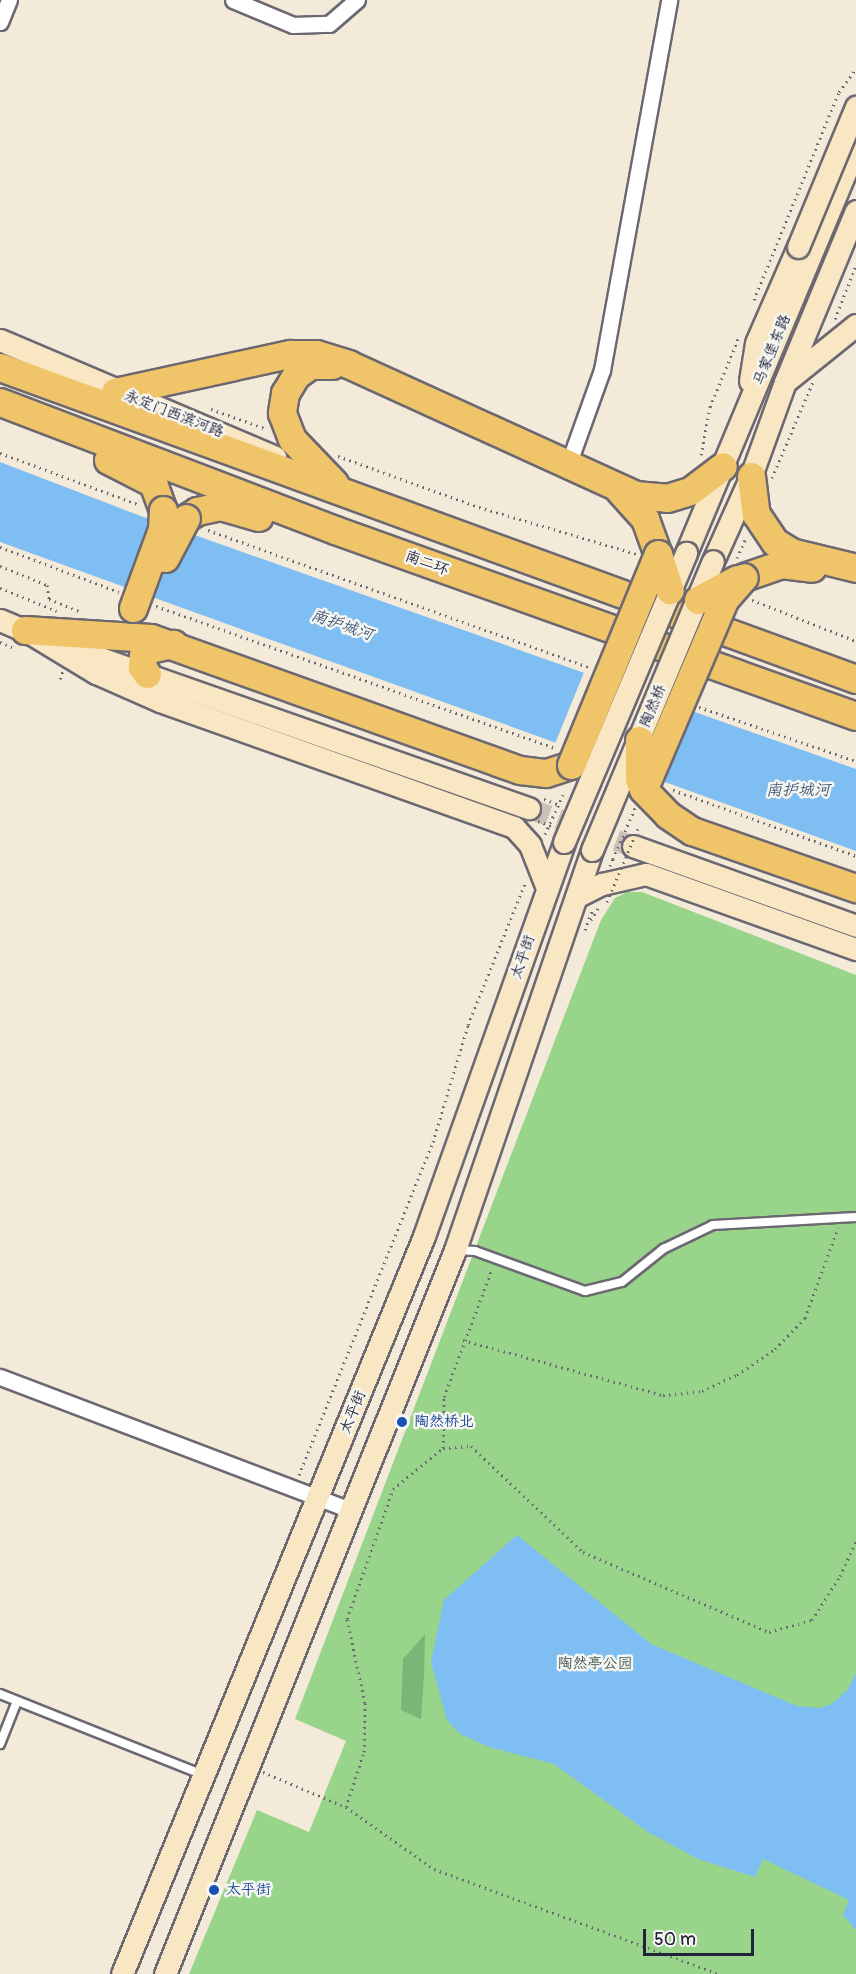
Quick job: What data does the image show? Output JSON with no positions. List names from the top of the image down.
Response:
{
  "streets": {
    "highway": ["南二环"],
    "main road": [
      "马家堡东路",
      "永定门西滨河路",
      "陶然桥",
      "太平街"
    ]
  },
  "crossings": [
    ["马家堡东路", "陶然桥"],
    ["陶然桥", "太平街"]
  ],
  "water": ["南护城河"],
  "parks": ["陶然亭公园"],
  "places": ["陶然桥北", "太平街"],
  "scale_bar": "50 m"
}
